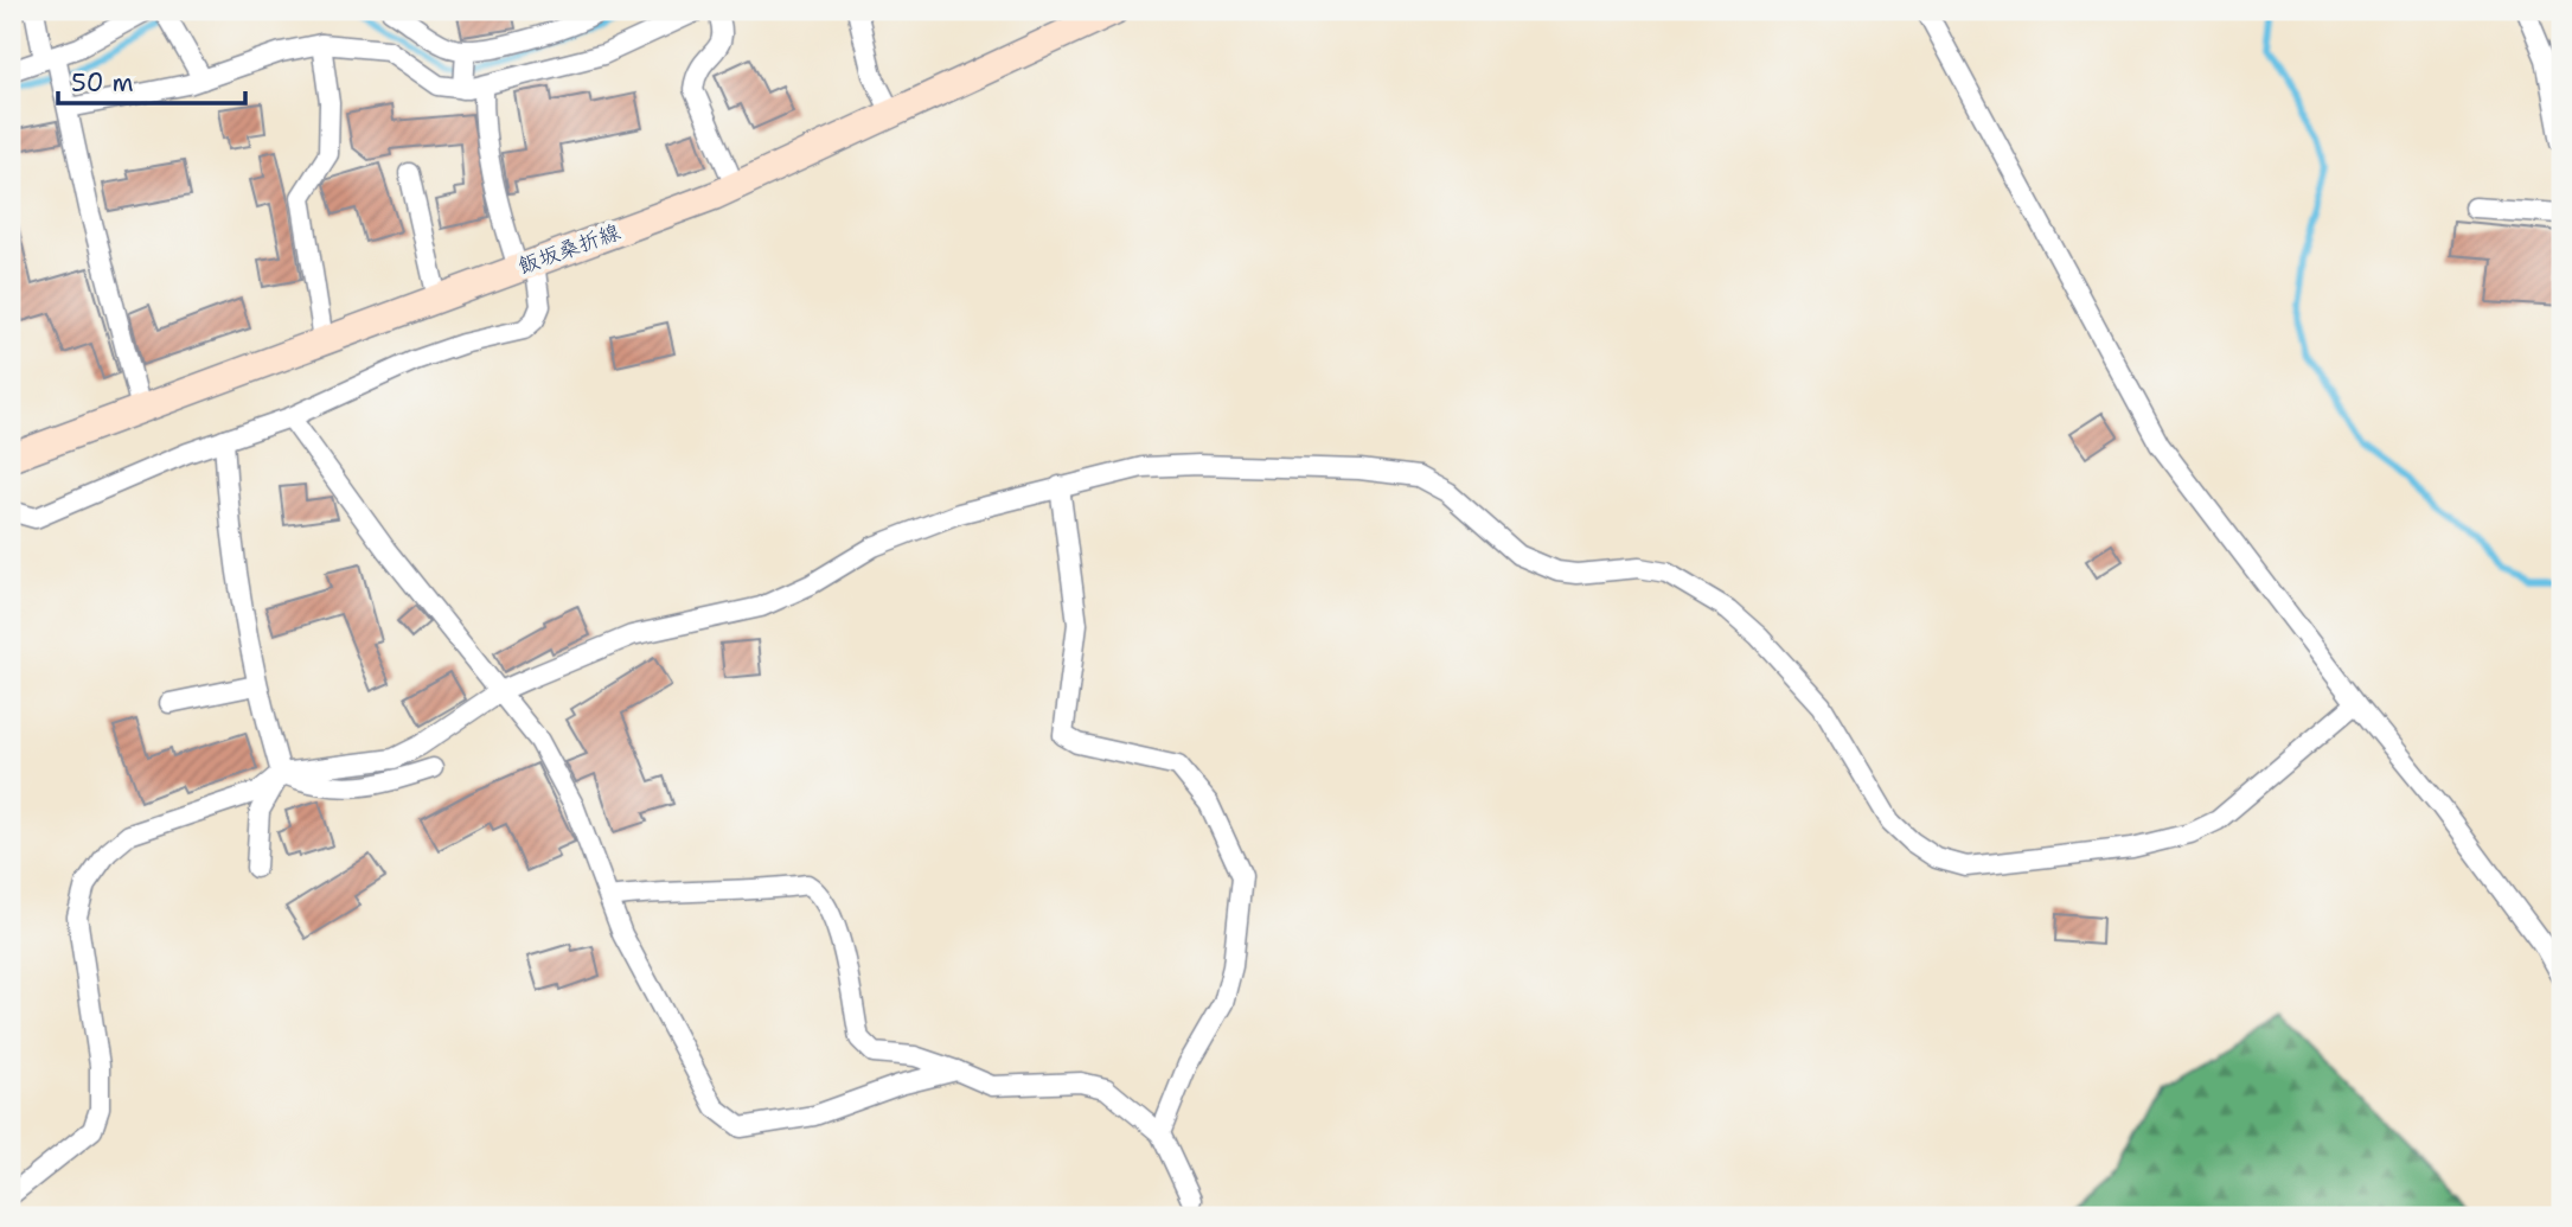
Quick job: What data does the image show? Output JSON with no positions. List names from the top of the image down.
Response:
{
  "streets": {
    "main road": ["飯坂桑折線"]
  },
  "scale_bar": "50 m"
}
